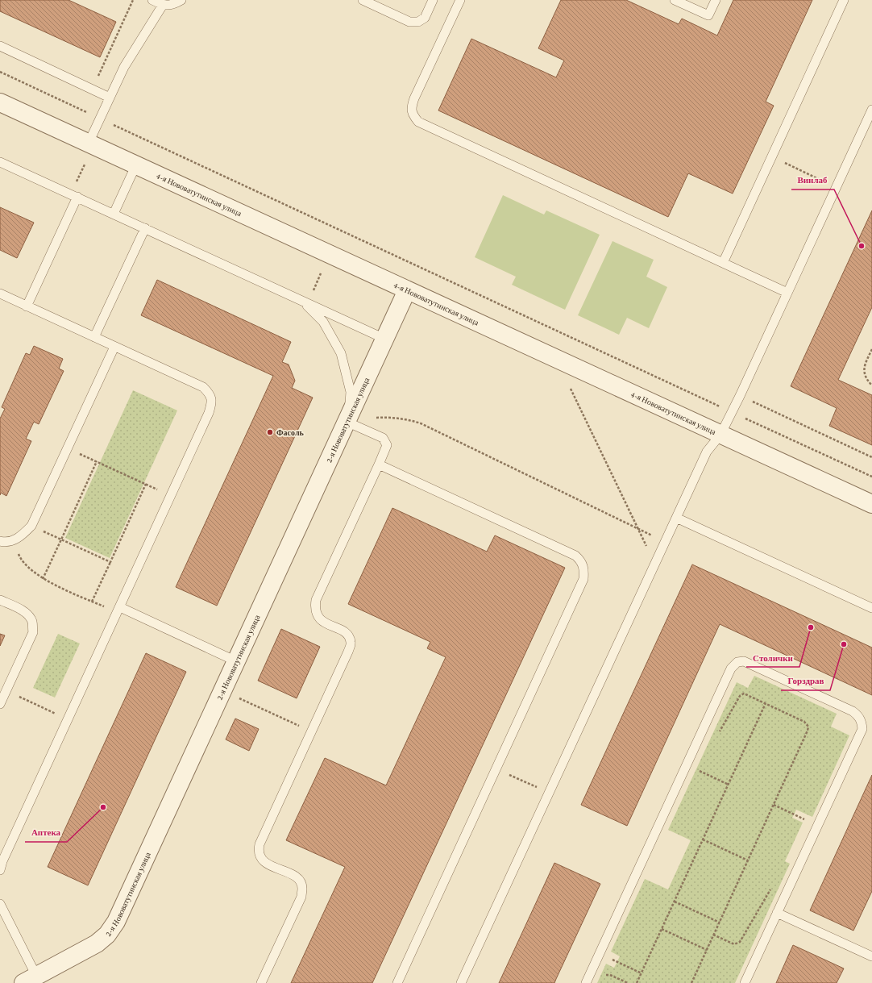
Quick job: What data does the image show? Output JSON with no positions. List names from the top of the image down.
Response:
{
  "streets": {
    "street": ["4-я Нововатутинская улица", "2-я Нововатутинская улица"]
  },
  "crossings": [
    ["4-я Нововатутинская улица", "2-я Нововатутинская улица"]
  ],
  "places": [
    "Винлаб",
    "Фасоль",
    "Столички",
    "Горздрав",
    "Аптека"
  ]
}
